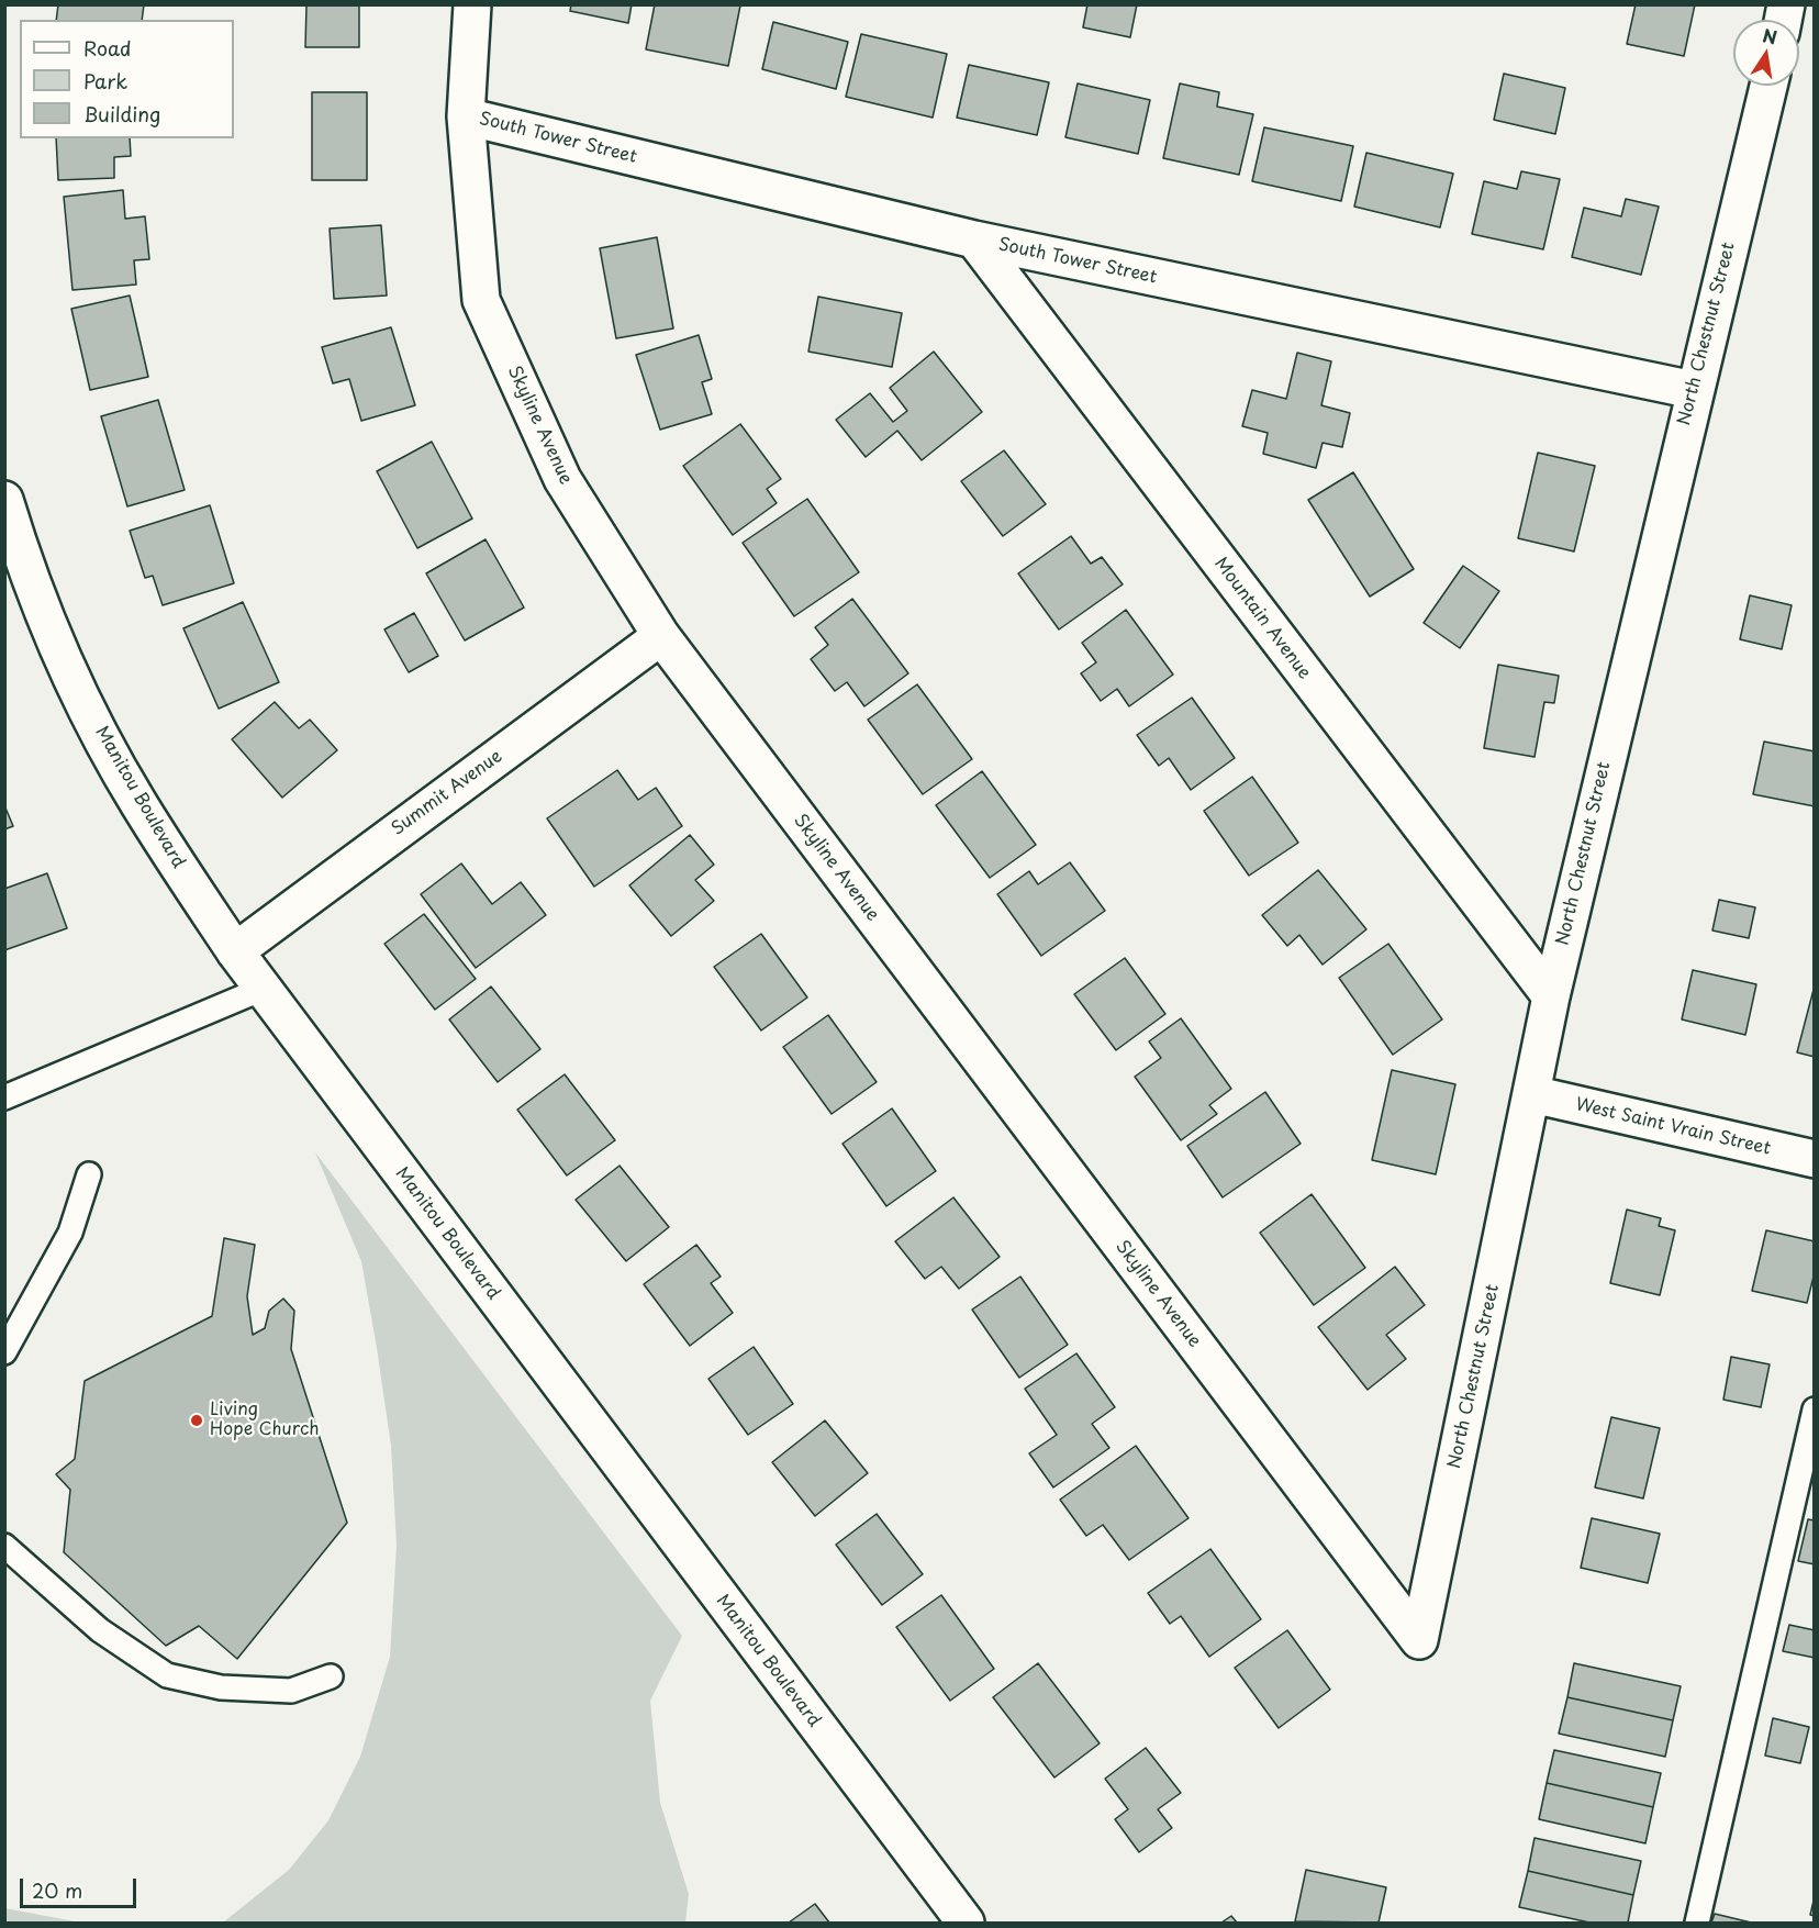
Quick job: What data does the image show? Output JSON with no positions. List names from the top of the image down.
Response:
{
  "streets": {
    "street": [
      "South Tower Street",
      "North Chestnut Street",
      "Skyline Avenue",
      "Mountain Avenue",
      "Summit Avenue",
      "Manitou Boulevard",
      "West Saint Vrain Street"
    ]
  },
  "crossings": [
    ["South Tower Street", "North Chestnut Street"],
    ["South Tower Street", "Skyline Avenue"],
    ["South Tower Street", "Mountain Avenue"],
    ["North Chestnut Street", "Skyline Avenue"],
    ["North Chestnut Street", "Mountain Avenue"],
    ["North Chestnut Street", "West Saint Vrain Street"],
    ["Skyline Avenue", "Summit Avenue"],
    ["Summit Avenue", "Manitou Boulevard"]
  ],
  "places": ["Living Hope Church"],
  "legend": ["Road", "Park", "Building"],
  "scale_bar": "20 m",
  "north": "top"
}
